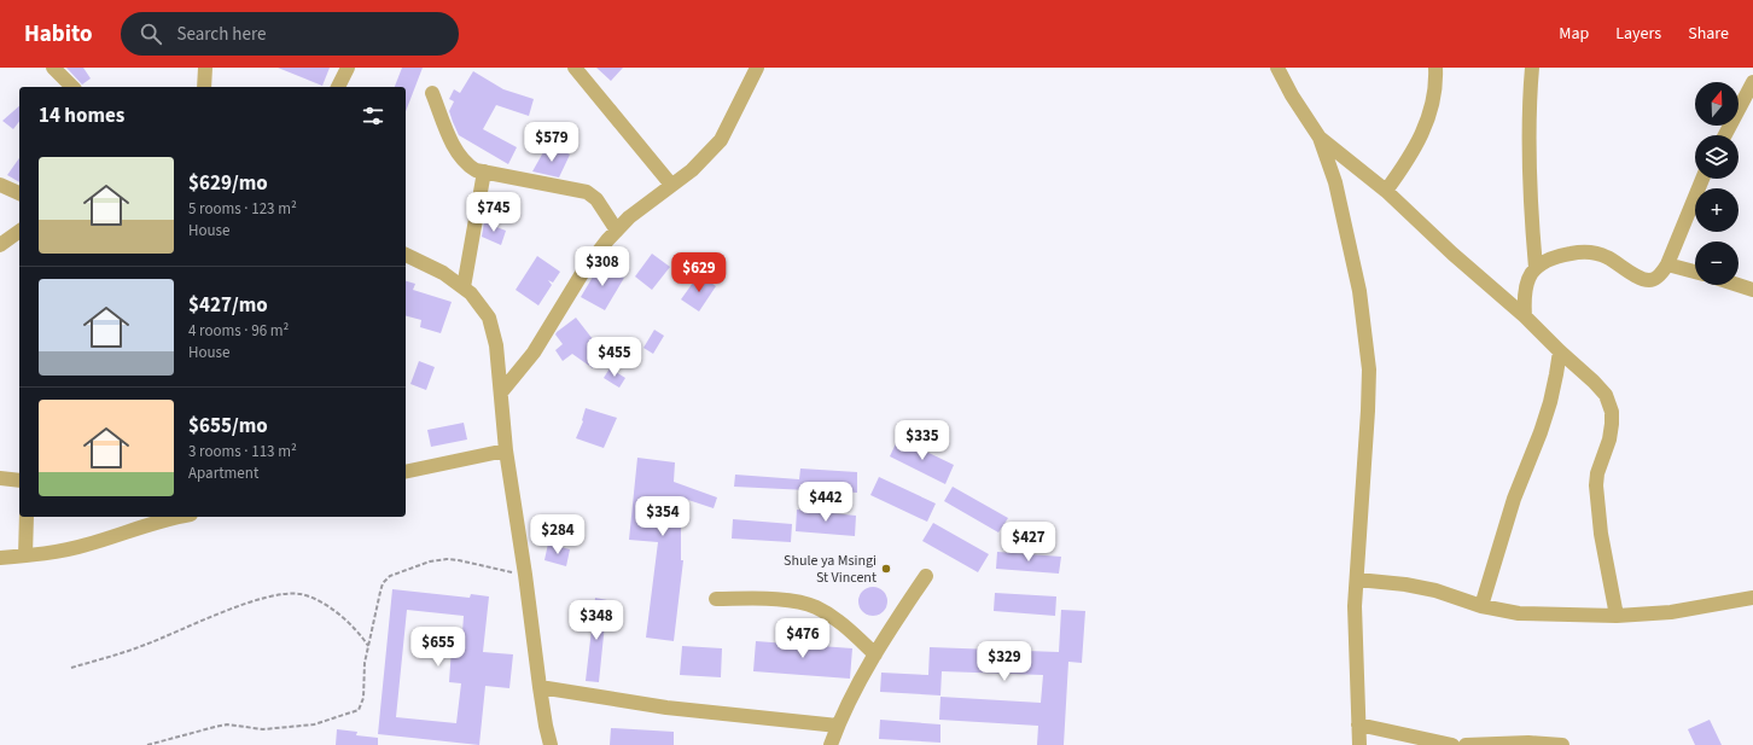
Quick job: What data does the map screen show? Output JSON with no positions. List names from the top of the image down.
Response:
{
  "places": ["Shule ya Msingi St Vincent"],
  "north": "top",
  "page": {
    "header": "Habito",
    "search": "Search here",
    "nav": ["Map", "Layers", "Share"],
    "map_buttons": ["+", "−"],
    "heading": "14 homes",
    "price": [
      "$579",
      "$745",
      "$308",
      "$629",
      "$455",
      "$335",
      "$442",
      "$354",
      "$284",
      "$427",
      "$348",
      "$476",
      "$655",
      "$329"
    ],
    "list": [
      {
        "name": "$629/mo",
        "note": "5 rooms · 123 m² · House"
      },
      {
        "name": "$427/mo",
        "note": "4 rooms · 96 m² · House"
      },
      {
        "name": "$655/mo",
        "note": "3 rooms · 113 m² · Apartment"
      }
    ]
  }
}
